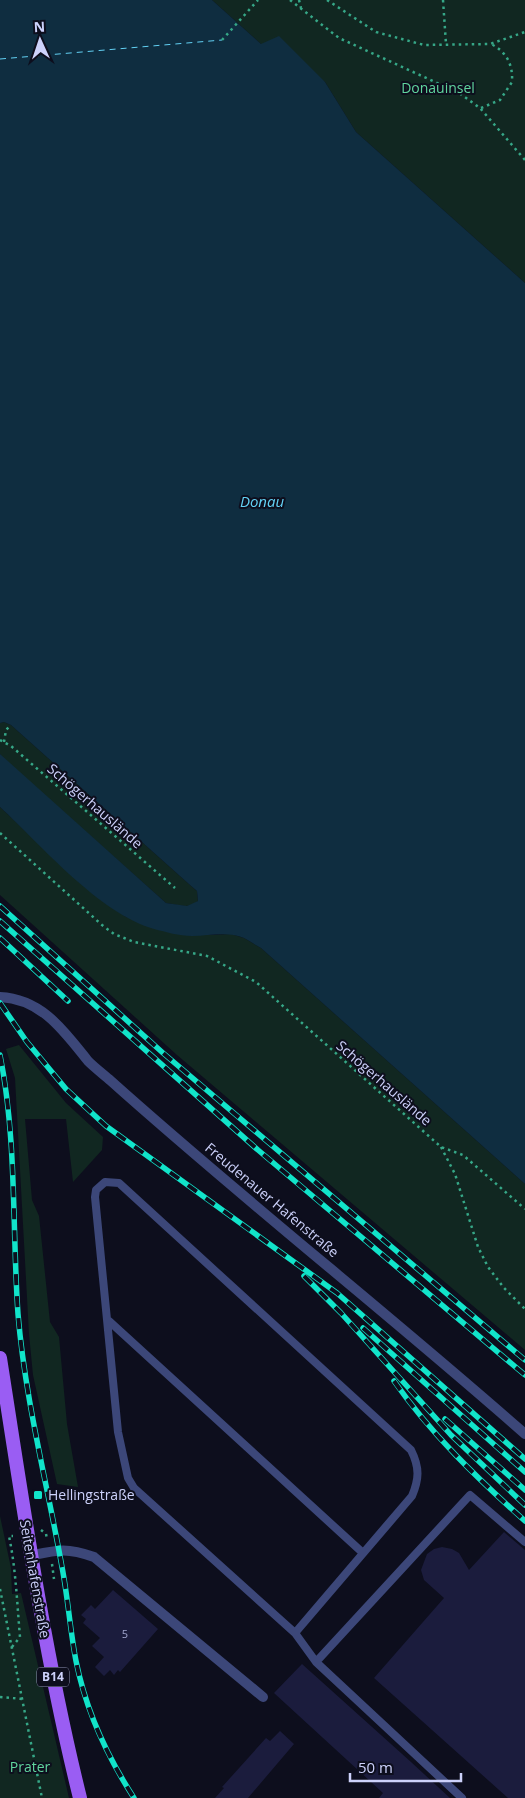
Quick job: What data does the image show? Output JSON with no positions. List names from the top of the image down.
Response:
{
  "streets": {
    "main road": ["Seitenhafenstraße", "B14"],
    "street": ["Freudenauer Hafenstraße"],
    "path": ["Schögerhauslände"]
  },
  "water": ["Donau"],
  "parks": ["Donauinsel", "Prater"],
  "places": {
    "transit": ["Hellingstraße"]
  },
  "house_numbers": ["5"],
  "scale_bar": "50 m",
  "north": "top"
}
